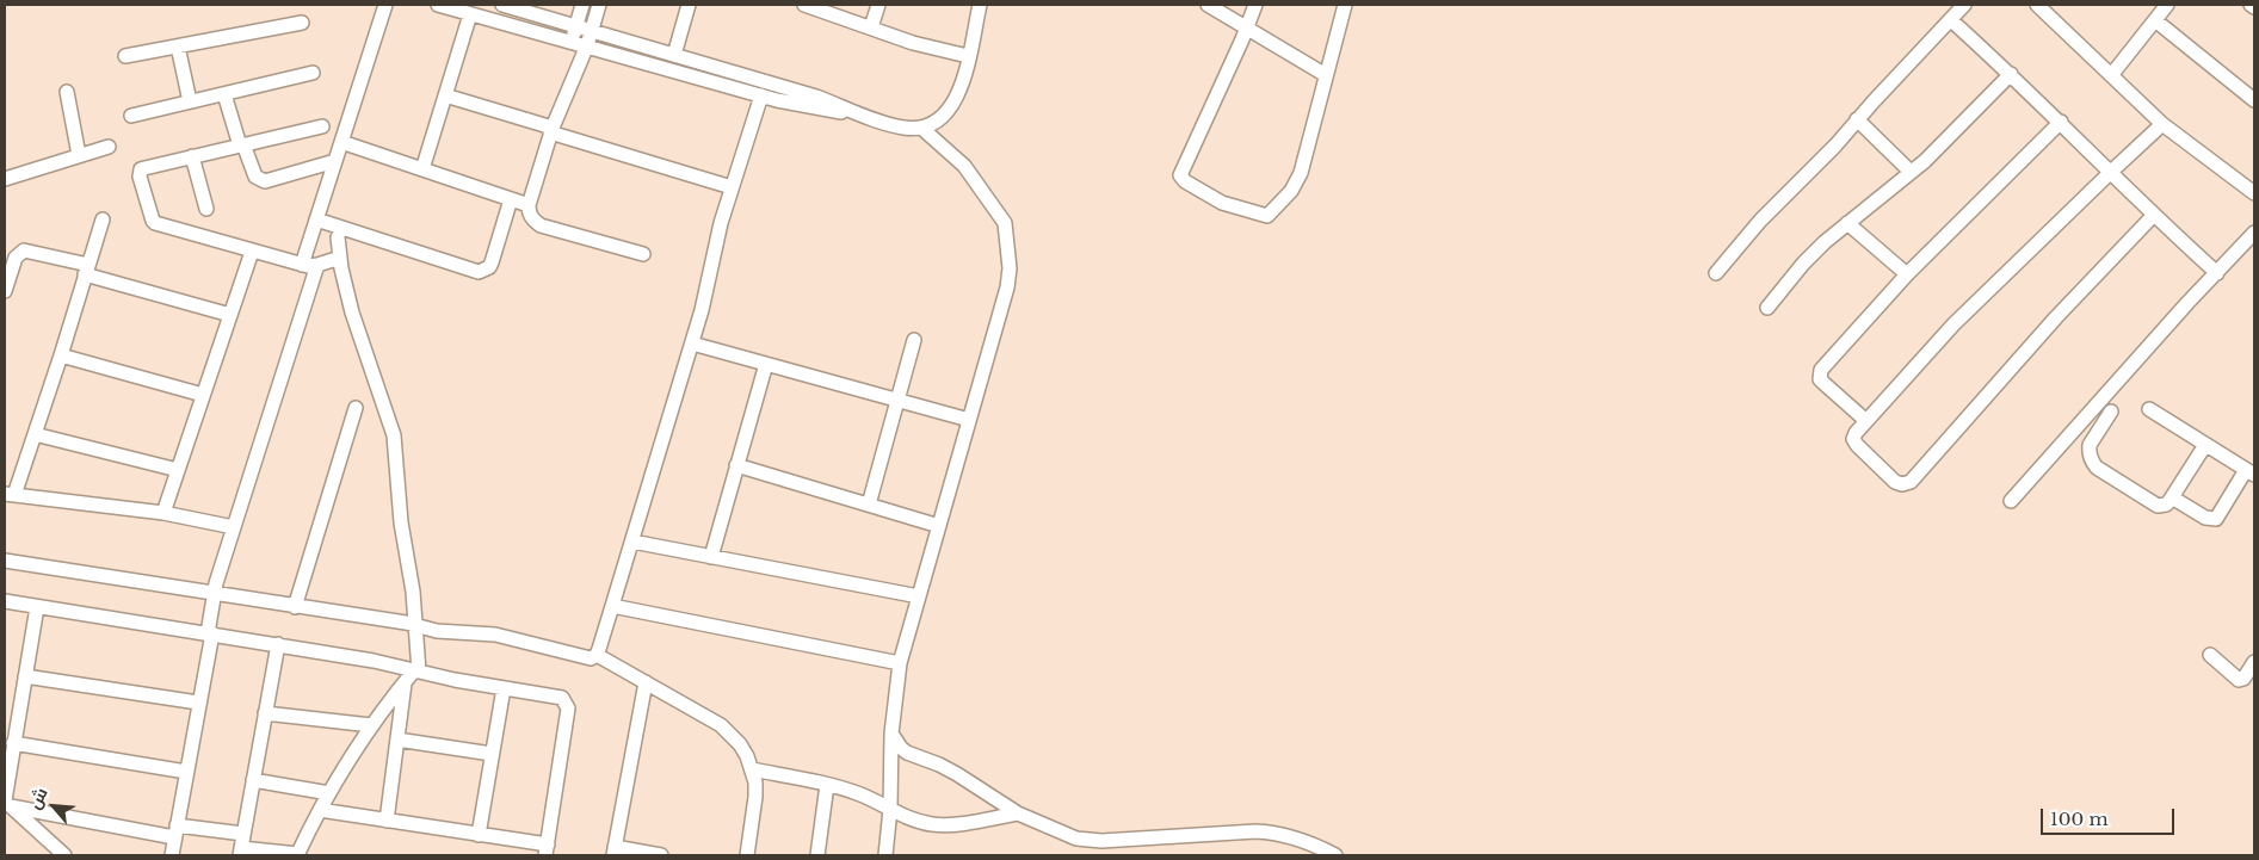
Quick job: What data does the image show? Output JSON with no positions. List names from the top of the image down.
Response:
{
  "scale_bar": "100 m",
  "north": "top left"
}
